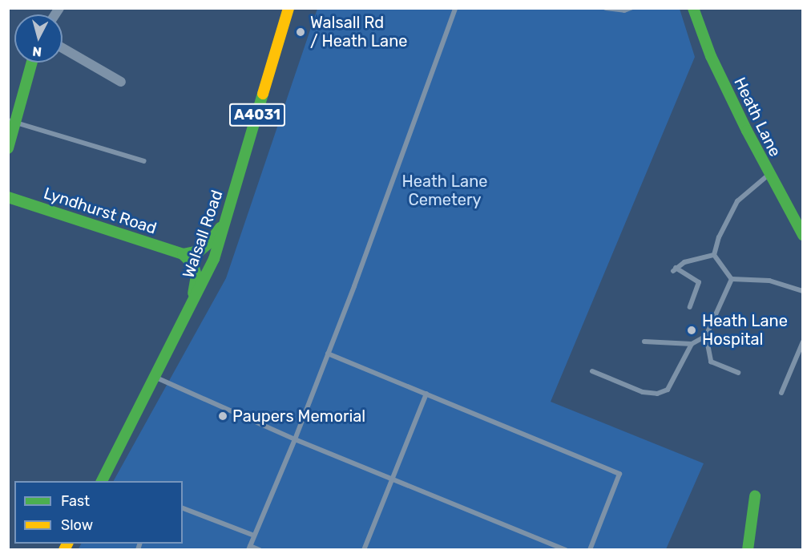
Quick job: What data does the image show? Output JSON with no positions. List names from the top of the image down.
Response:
{
  "streets": {
    "main road": [
      "A4031",
      "Heath Lane",
      "Lyndhurst Road",
      "Walsall Road"
    ]
  },
  "crossings": [
    ["A4031", "Lyndhurst Road"],
    ["A4031", "Walsall Road"]
  ],
  "parks": ["Heath Lane Cemetery"],
  "places": ["Walsall Rd / Heath Lane", "Heath Lane Hospital", "Paupers Memorial"],
  "legend": ["Fast", "Slow"],
  "north": "bottom"
}
